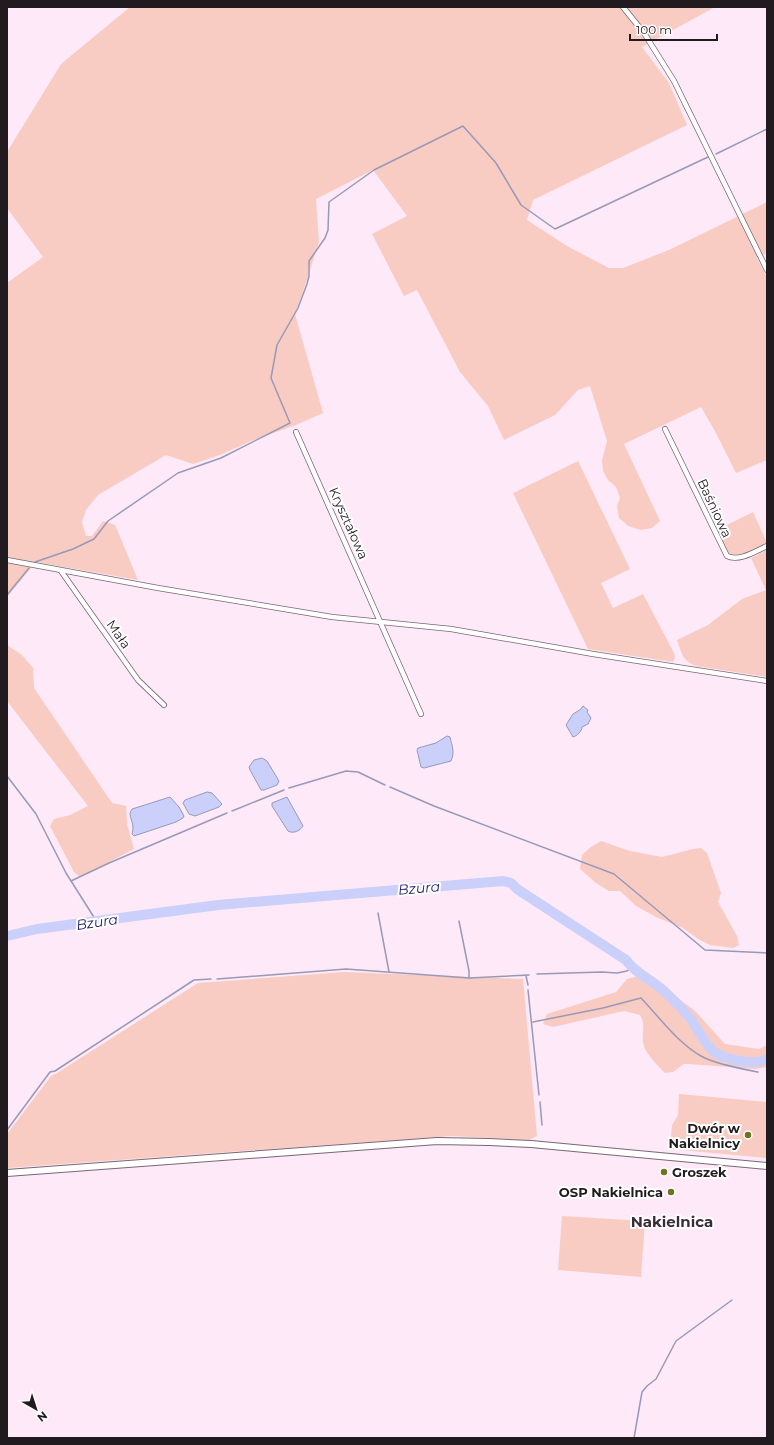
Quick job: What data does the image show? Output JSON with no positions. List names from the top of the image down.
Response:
{
  "streets": {
    "street": ["Baśniowa", "Kryształowa", "Mała"]
  },
  "districts": ["Nakielnica"],
  "water": ["Bzura"],
  "places": ["Dwór w Nakielnicy", "Groszek", "OSP Nakielnica"],
  "scale_bar": "100 m",
  "north": "bottom right"
}
